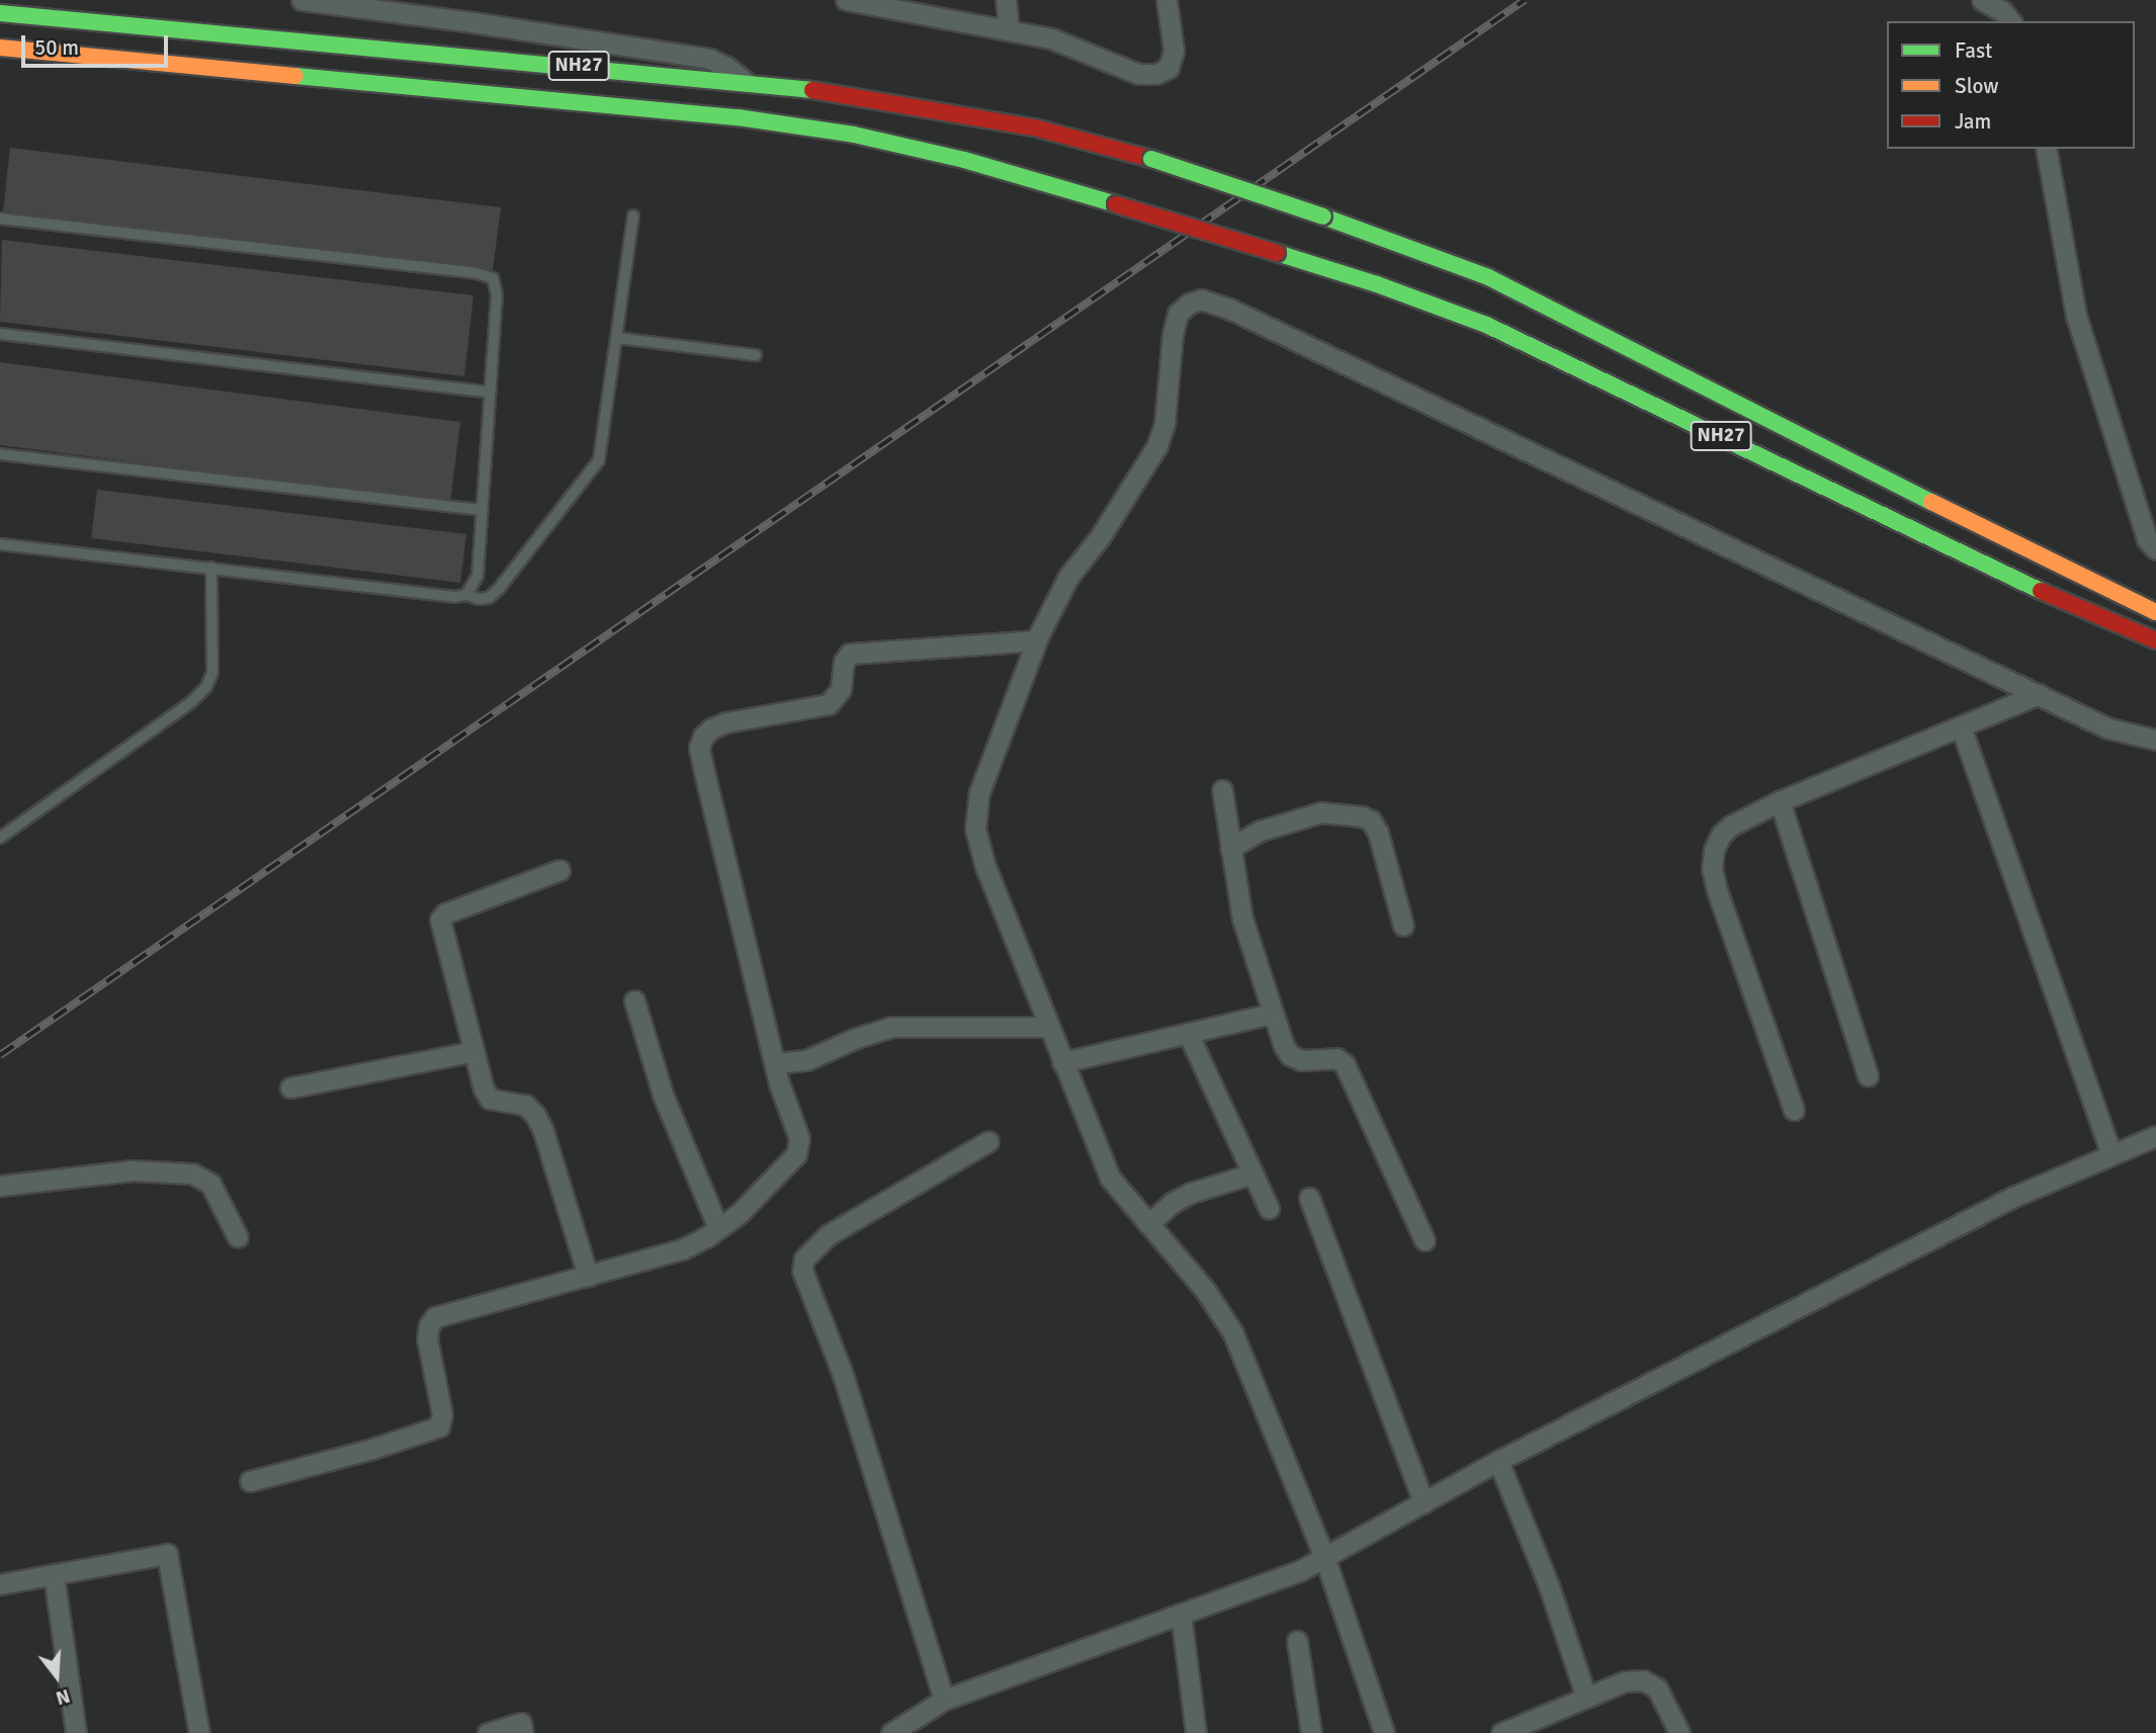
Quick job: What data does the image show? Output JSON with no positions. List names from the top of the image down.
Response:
{
  "streets": {
    "highway": ["NH27"]
  },
  "legend": ["Fast", "Slow", "Jam"],
  "scale_bar": "50 m",
  "north": "bottom"
}
